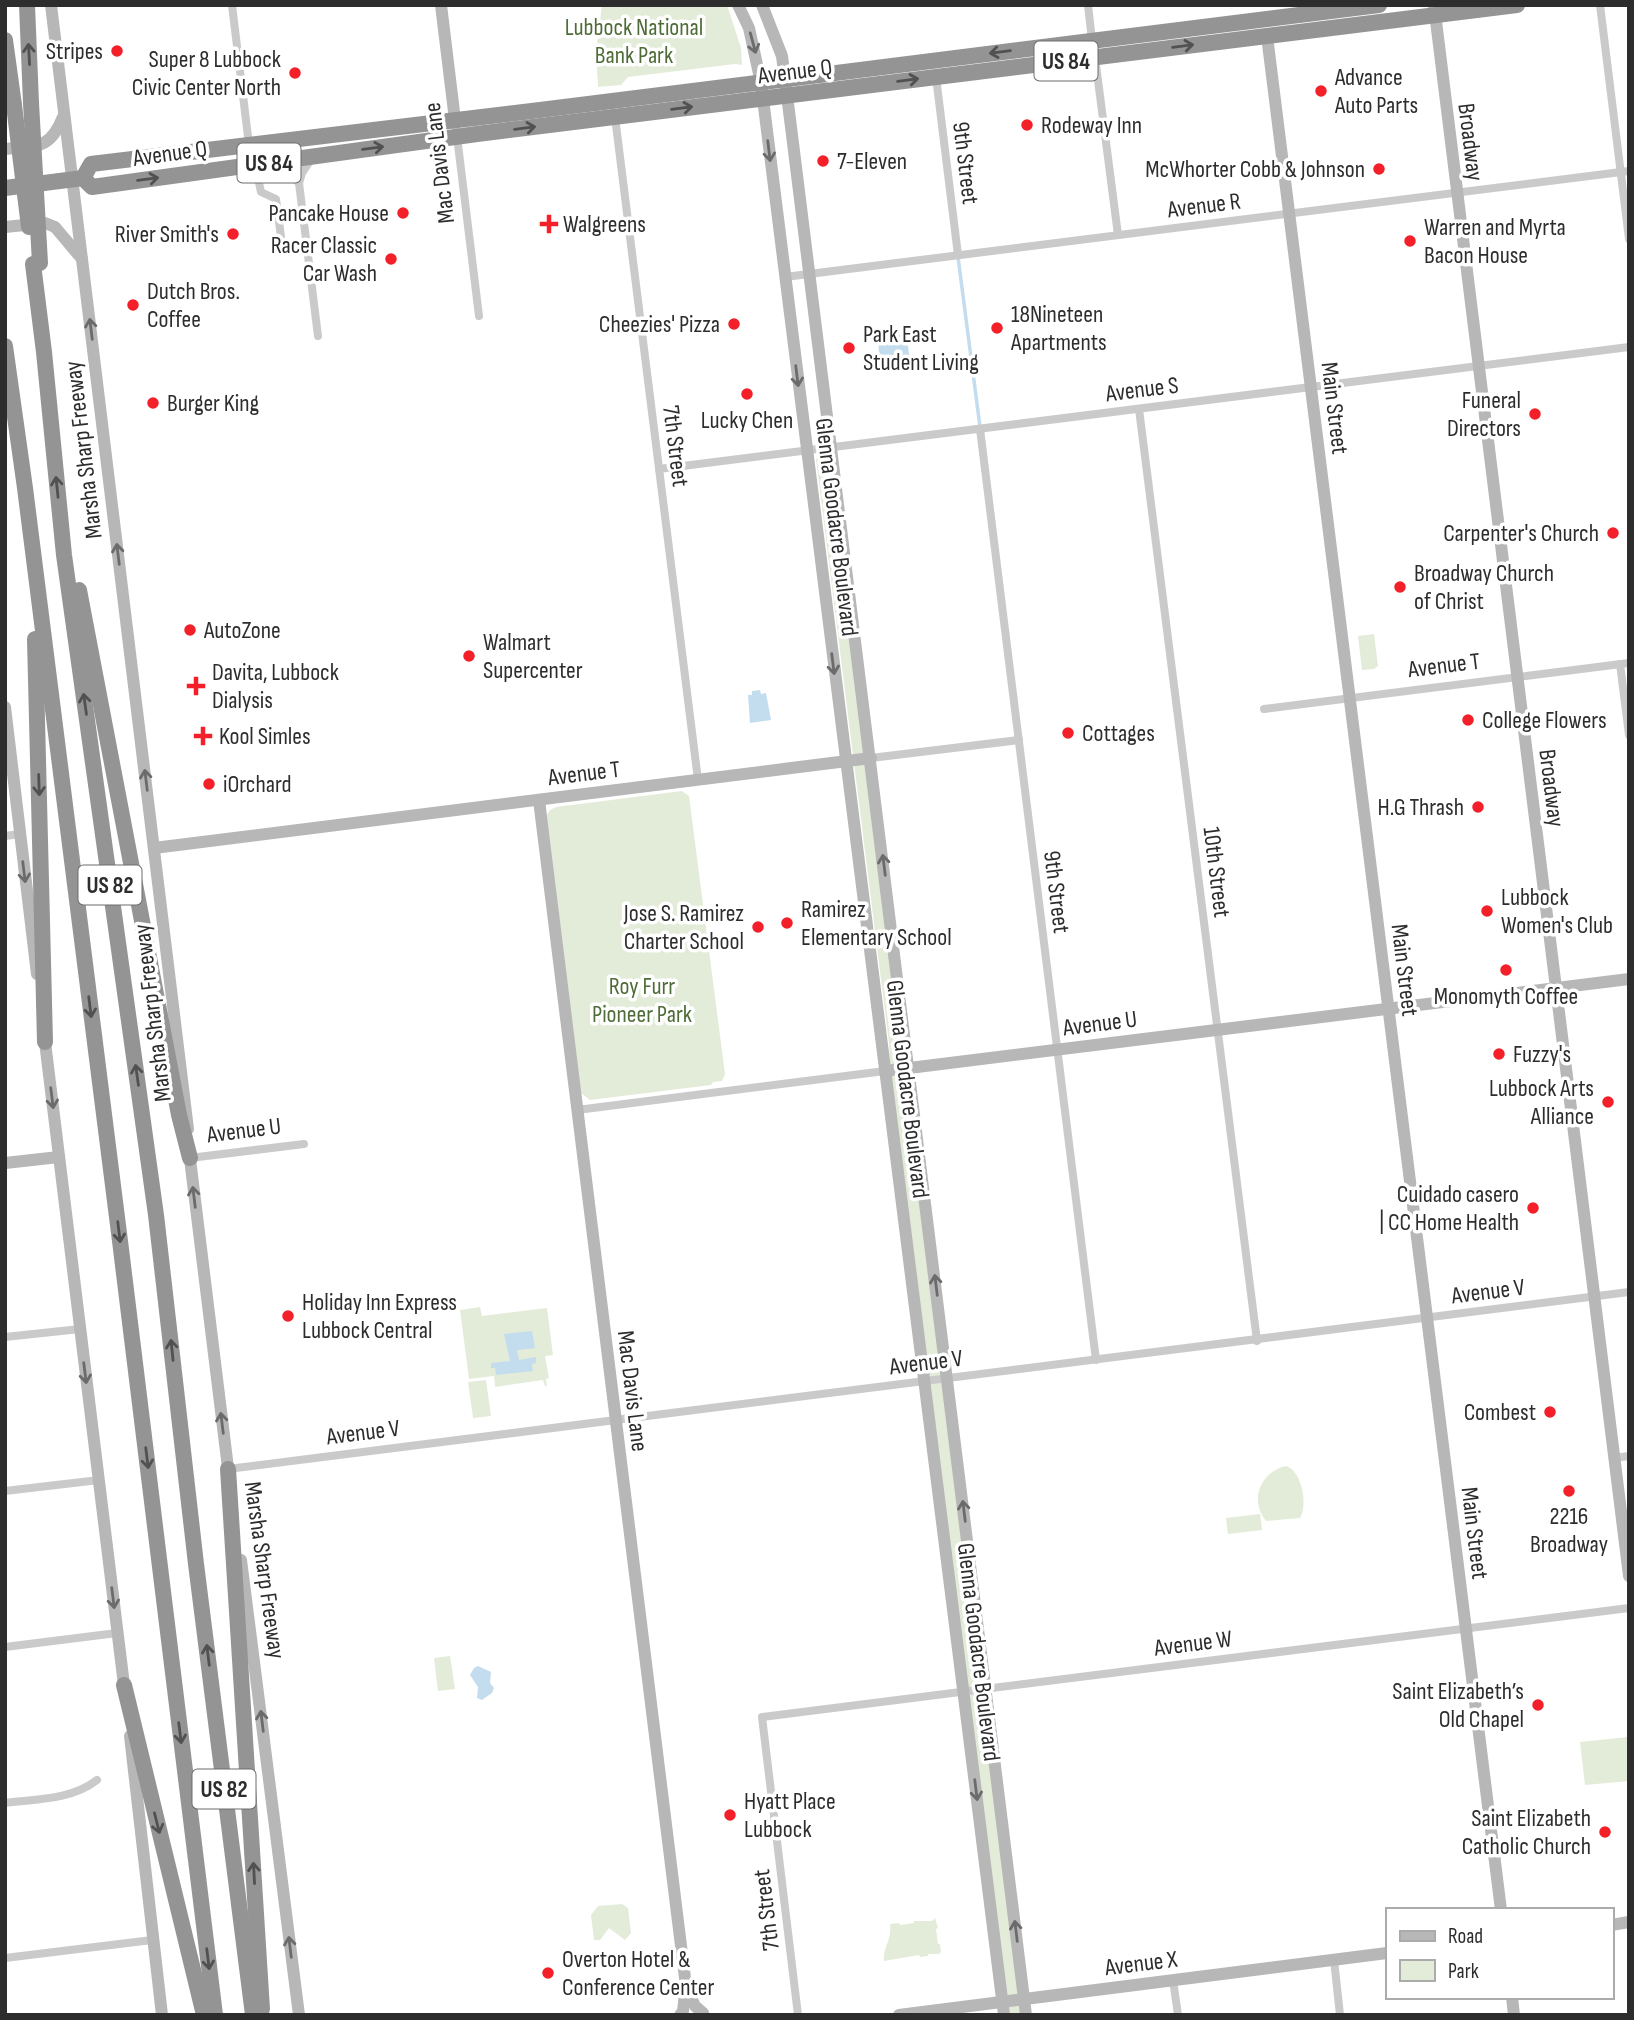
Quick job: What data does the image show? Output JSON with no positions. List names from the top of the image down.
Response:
{
  "streets": {
    "highway": [
      "US 84",
      "Avenue Q",
      "Marsha Sharp Freeway",
      "US 82"
    ],
    "street": [
      "Broadway",
      "Mac Davis Lane",
      "9th Street",
      "Avenue R",
      "Avenue S",
      "Main Street",
      "7th Street",
      "Glenna Goodacre Boulevard",
      "Avenue T",
      "10th Street",
      "Avenue U",
      "Avenue V",
      "Avenue W",
      "Avenue X"
    ]
  },
  "crossings": [
    ["Avenue Q", "Broadway"],
    ["Avenue Q", "Mac Davis Lane"],
    ["Avenue Q", "9th Street"],
    ["Avenue Q", "Main Street"],
    ["Avenue Q", "7th Street"],
    ["Avenue Q", "Marsha Sharp Freeway"],
    ["Avenue Q", "Glenna Goodacre Boulevard"],
    ["Broadway", "Avenue R"],
    ["Broadway", "Avenue S"],
    ["Broadway", "Avenue T"],
    ["Broadway", "Avenue U"],
    ["Broadway", "Avenue V"],
    ["Mac Davis Lane", "Avenue T"],
    ["Mac Davis Lane", "Avenue U"],
    ["Mac Davis Lane", "Avenue V"],
    ["9th Street", "Avenue R"],
    ["9th Street", "Avenue S"],
    ["9th Street", "Avenue T"],
    ["9th Street", "Avenue U"],
    ["9th Street", "Avenue V"],
    ["Avenue R", "Main Street"],
    ["Avenue R", "Glenna Goodacre Boulevard"],
    ["Avenue S", "Main Street"],
    ["Avenue S", "7th Street"],
    ["Avenue S", "Glenna Goodacre Boulevard"],
    ["Avenue S", "10th Street"],
    ["Main Street", "Avenue T"],
    ["Main Street", "Avenue U"],
    ["Main Street", "Avenue V"],
    ["Main Street", "Avenue W"],
    ["7th Street", "Avenue T"],
    ["7th Street", "Avenue W"],
    ["Marsha Sharp Freeway", "Avenue T"],
    ["Marsha Sharp Freeway", "Avenue U"],
    ["Marsha Sharp Freeway", "Avenue V"],
    ["Glenna Goodacre Boulevard", "Avenue T"],
    ["Glenna Goodacre Boulevard", "Avenue U"],
    ["Glenna Goodacre Boulevard", "Avenue V"],
    ["Glenna Goodacre Boulevard", "Avenue W"],
    ["Glenna Goodacre Boulevard", "Avenue X"],
    ["10th Street", "Avenue U"],
    ["10th Street", "Avenue V"]
  ],
  "parks": ["Lubbock National Bank Park", "Roy Furr Pioneer Park"],
  "places": {
    "other": [
      "Stripes",
      "Super 8 Lubbock Civic Center North",
      "Advance Auto Parts",
      "Rodeway Inn",
      "7-Eleven",
      "McWhorter Cobb & Johnson",
      "Pancake House",
      "River Smith's",
      "Warren and Myrta Bacon House",
      "Racer Classic Car Wash",
      "Dutch Bros. Coffee",
      "Cheezies' Pizza",
      "18Nineteen Apartments",
      "Park East Student Living",
      "Lucky Chen",
      "Burger King",
      "Funeral Directors",
      "Carpenter's Church",
      "Broadway Church of Christ",
      "AutoZone",
      "Walmart Supercenter",
      "College Flowers",
      "Cottages",
      "iOrchard",
      "H.G Thrash",
      "Lubbock Women's Club",
      "Ramirez Elementary School",
      "Jose S. Ramirez Charter School",
      "Monomyth Coffee",
      "Fuzzy's",
      "Lubbock Arts Alliance",
      "Cuidado casero | CC Home Health",
      "Holiday Inn Express Lubbock Central",
      "Combest",
      "2216 Broadway",
      "Saint Elizabeth’s Old Chapel",
      "Hyatt Place Lubbock",
      "Saint Elizabeth Catholic Church",
      "Overton Hotel & Conference Center"
    ],
    "health": ["Walgreens", "Davita, Lubbock Dialysis", "Kool Simles"]
  },
  "legend": ["Road", "Park"]
}
